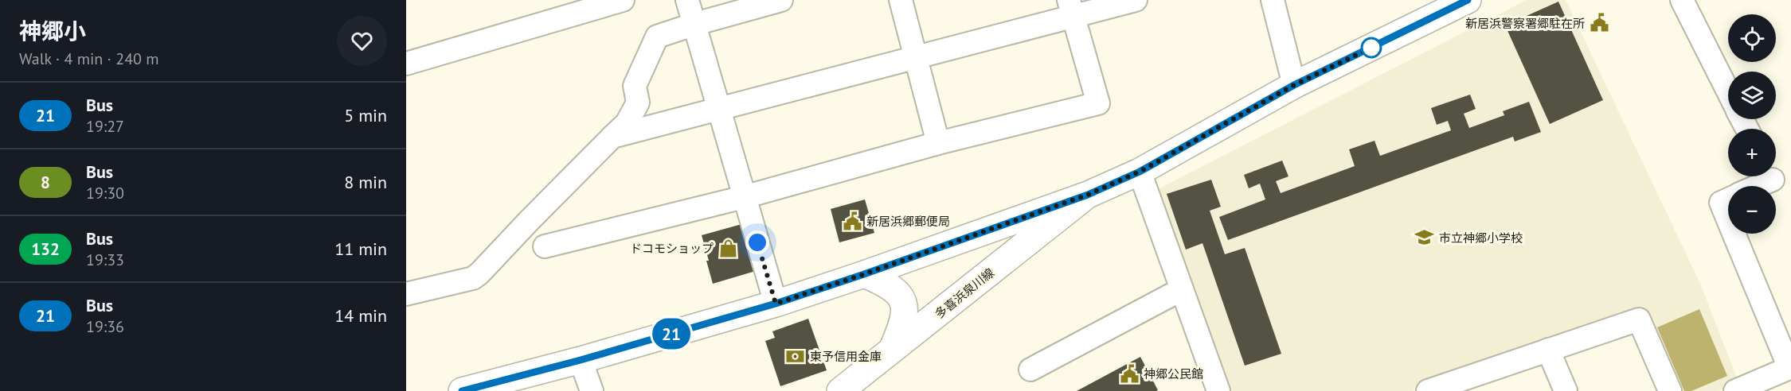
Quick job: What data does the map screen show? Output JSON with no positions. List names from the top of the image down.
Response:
{
  "streets": {
    "main road": ["多喜浜泉川線"]
  },
  "places": {
    "public building": ["新居浜警察署郷駐在所", "新居浜郷郵便局", "神郷公民館"],
    "school or university": ["市立神郷小学校"],
    "shop": ["ドコモショップ"],
    "bank": ["東予信用金庫"]
  },
  "lines": ["bus line 21"],
  "page": {
    "heading": ["神郷小", "Walk · 4 min · 240 m"],
    "on_map": "21",
    "map_buttons": ["+", "−"],
    "list": [
      {
        "mark": "21",
        "name": "Bus",
        "note": "19:27",
        "value": "5 min"
      },
      {
        "mark": "8",
        "name": "Bus",
        "note": "19:30",
        "value": "8 min"
      },
      {
        "mark": "132",
        "name": "Bus",
        "note": "19:33",
        "value": "11 min"
      },
      {
        "mark": "21",
        "name": "Bus",
        "note": "19:36",
        "value": "14 min"
      }
    ]
  }
}
